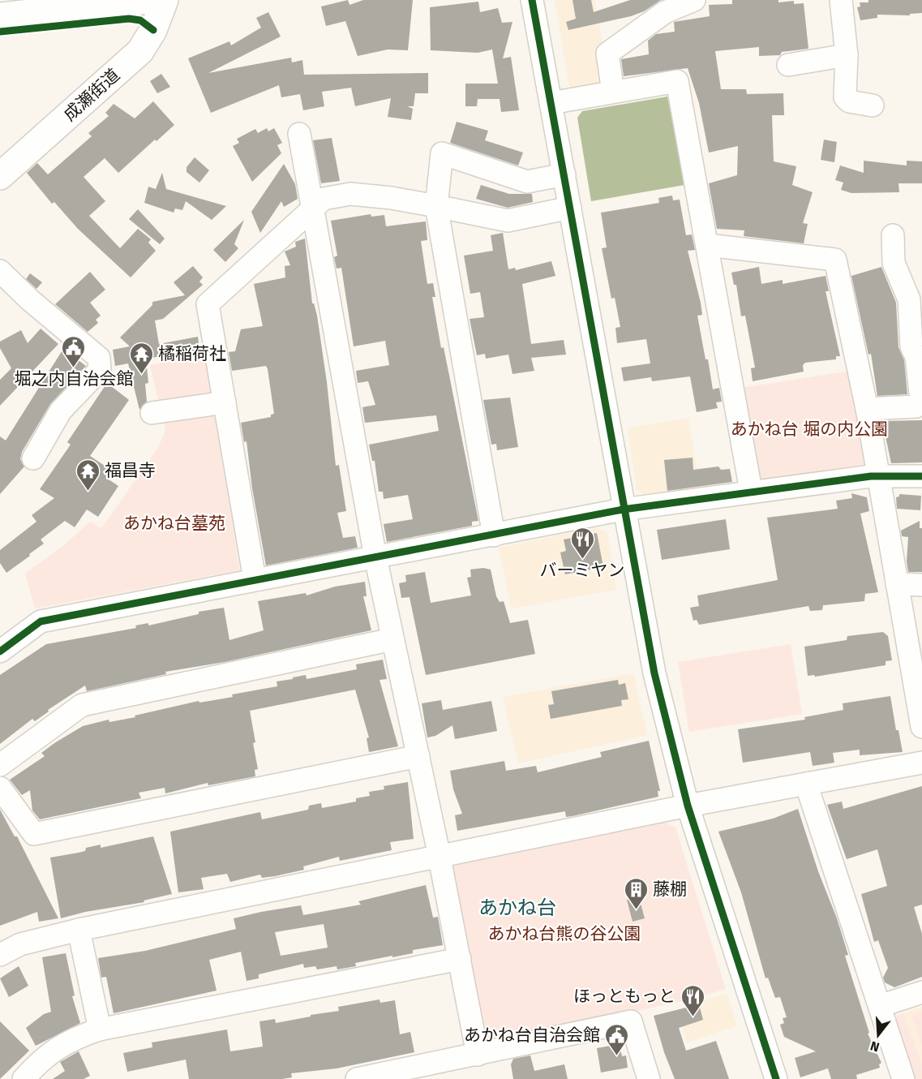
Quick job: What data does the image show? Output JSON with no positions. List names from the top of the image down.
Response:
{
  "streets": {
    "main road": ["成瀬街道"]
  },
  "districts": ["あかね台"],
  "parks": ["あかね台 堀の内公園", "あかね台墓苑", "あかね台熊の谷公園"],
  "places": {
    "public building": ["堀之内自治会館", "あかね台自治会館"],
    "temple": ["橘稲荷社", "福昌寺"],
    "restaurant": ["バーミヤン", "ほっともっと"],
    "building": ["藤棚"]
  },
  "north": "bottom"
}
